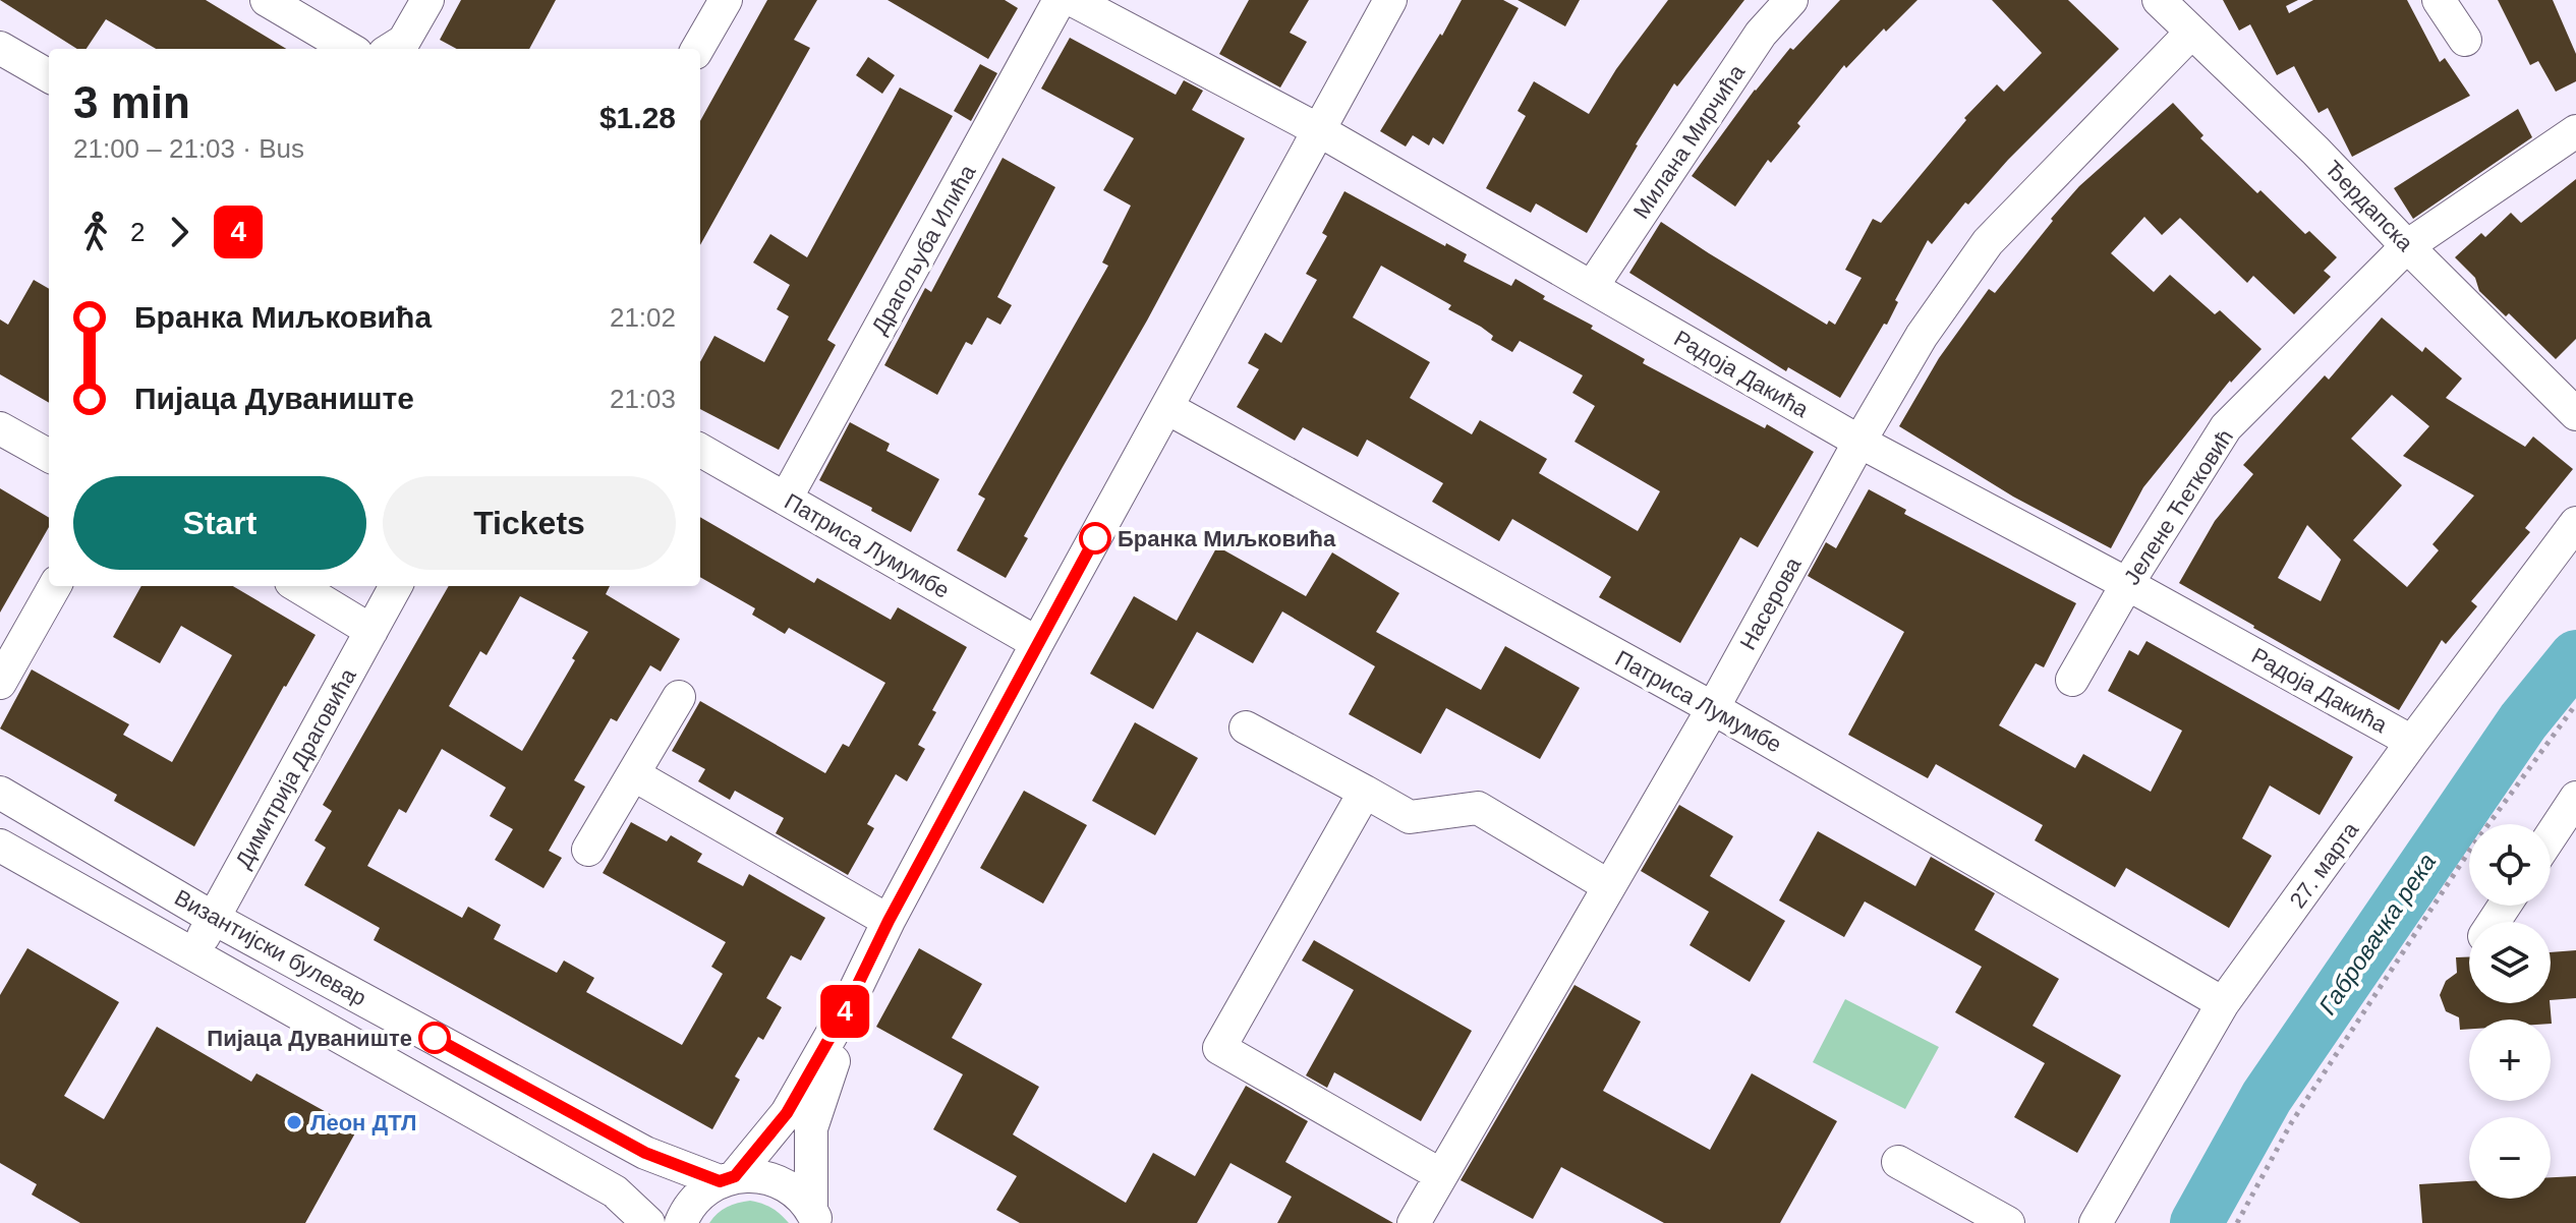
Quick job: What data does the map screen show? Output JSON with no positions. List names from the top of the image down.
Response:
{
  "streets": {
    "street": [
      "Милана Мирчића",
      "Ђердапска",
      "Драгољуба Илића",
      "Радоја Дакића",
      "Јелене Ћетковић",
      "Патриса Лумумбе",
      "Насерова",
      "Димитрија Драговића",
      "27. марта",
      "Византијски булевар"
    ]
  },
  "crossings": [
    ["Милана Мирчића", "Радоја Дакића"],
    ["Ђердапска", "Јелене Ћетковић"],
    ["Ђердапска", "Насерова"],
    ["Драгољуба Илића", "Патриса Лумумбе"],
    ["Радоја Дакића", "Јелене Ћетковић"],
    ["Радоја Дакића", "Насерова"],
    ["Радоја Дакића", "27. марта"],
    ["Патриса Лумумбе", "Насерова"],
    ["Патриса Лумумбе", "27. марта"],
    ["Димитрија Драговића", "Византијски булевар"]
  ],
  "water": ["Габровачка река"],
  "places": ["Бранка Миљковића", "Пијаца Дуваниште", "Леон ДТЛ"],
  "lines": ["bus line 4"],
  "page": {
    "on_map": "4",
    "heading": ["3 min", "21:00 – 21:03 · Bus", "$1.28"],
    "legs": ["2", "4"],
    "list": [
      {
        "name": "Бранка Миљковића",
        "value": "21:02"
      },
      {
        "name": "Пијаца Дуваниште",
        "value": "21:03"
      }
    ],
    "buttons": ["Start", "Tickets"],
    "map_buttons": ["+", "−"]
  }
}
